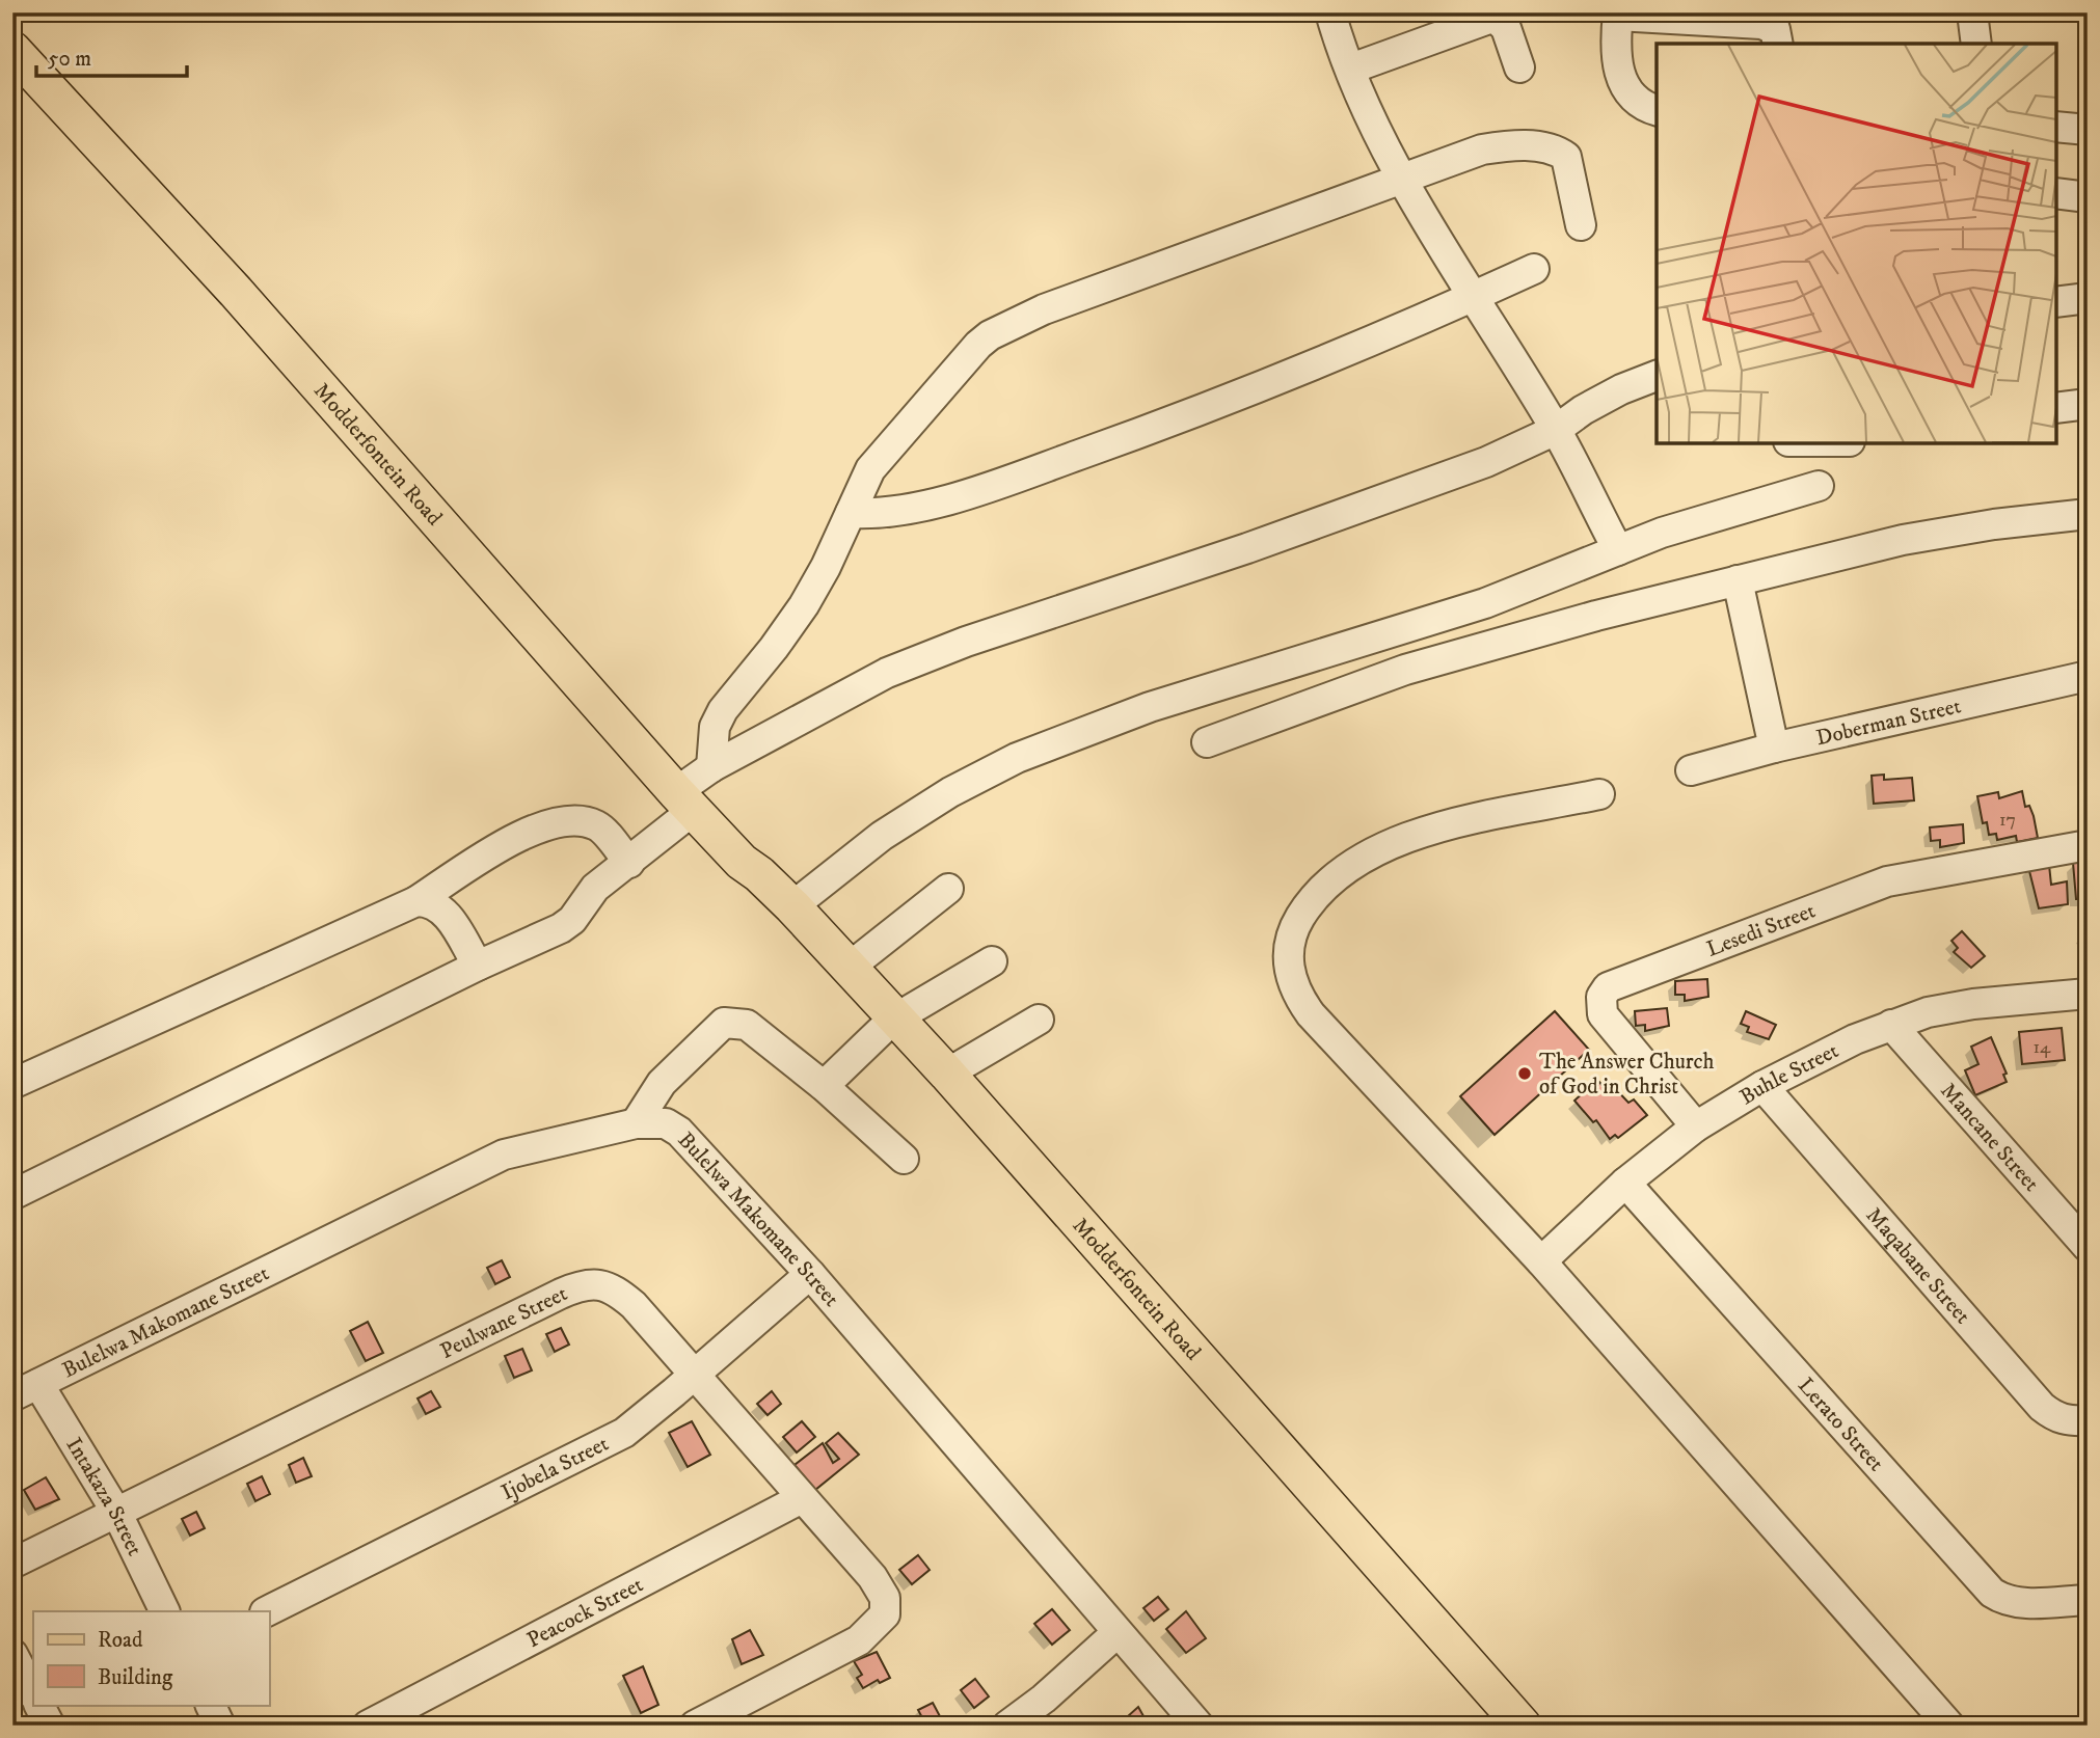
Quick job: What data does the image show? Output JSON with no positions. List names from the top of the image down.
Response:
{
  "streets": {
    "main road": ["Modderfontein Road"],
    "street": [
      "Doberman Street",
      "Lesedi Street",
      "Buhle Street",
      "Mancane Street",
      "Bulelwa Makomane Street",
      "Maqabane Street",
      "Peulwane Street",
      "Lerato Street",
      "Ijobela Street",
      "Intakaza Street",
      "Peacock Street"
    ]
  },
  "crossings": [
    ["Lesedi Street", "Buhle Street"],
    ["Buhle Street", "Mancane Street"],
    ["Buhle Street", "Maqabane Street"],
    ["Buhle Street", "Lerato Street"],
    ["Bulelwa Makomane Street", "Ijobela Street"],
    ["Bulelwa Makomane Street", "Intakaza Street"],
    ["Peulwane Street", "Ijobela Street"],
    ["Peulwane Street", "Intakaza Street"],
    ["Peulwane Street", "Peacock Street"]
  ],
  "places": ["The Answer Church of God in Christ"],
  "house_numbers": ["17", "14"],
  "legend": ["Road", "Building"],
  "scale_bar": "50 m"
}
